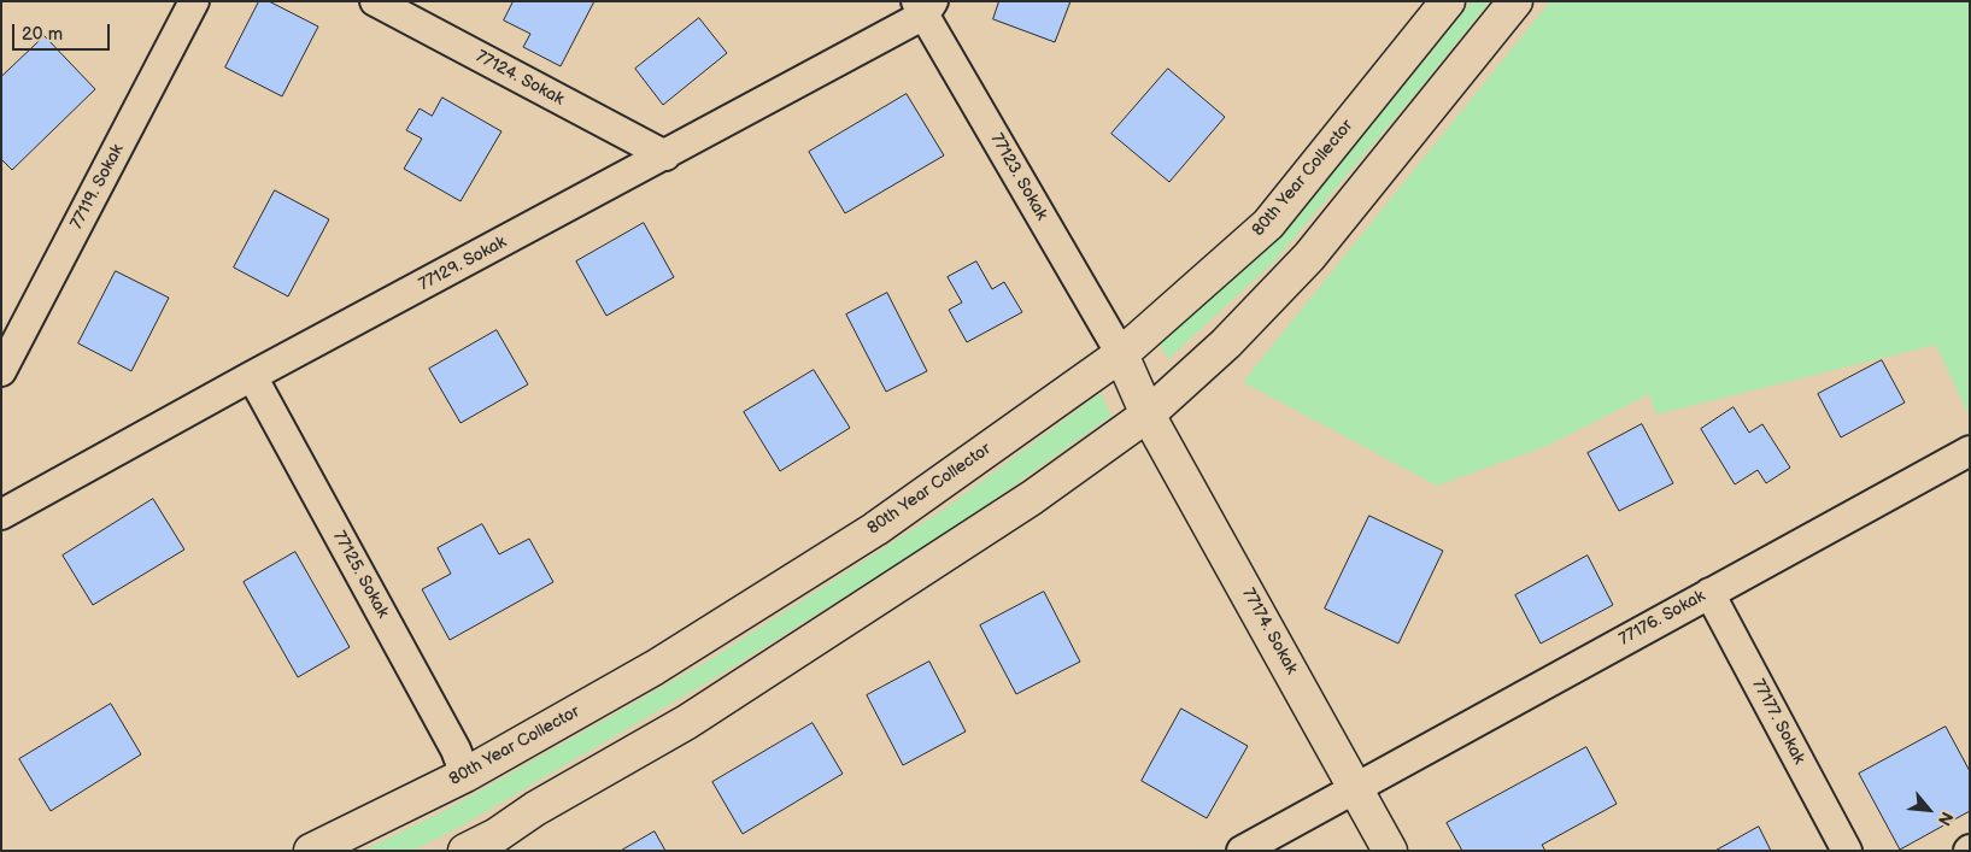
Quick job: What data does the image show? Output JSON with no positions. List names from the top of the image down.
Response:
{
  "streets": {
    "main road": ["80th Year Collector", "77174. Sokak"],
    "street": [
      "77124. Sokak",
      "77123. Sokak",
      "77119. Sokak",
      "77129. Sokak",
      "77125. Sokak",
      "77176. Sokak",
      "77177. Sokak"
    ]
  },
  "crossings": [
    ["77124. Sokak", "77129. Sokak"],
    ["77123. Sokak", "80th Year Collector"],
    ["77123. Sokak", "77129. Sokak"],
    ["77123. Sokak", "77174. Sokak"],
    ["80th Year Collector", "77125. Sokak"],
    ["80th Year Collector", "77174. Sokak"],
    ["77129. Sokak", "77125. Sokak"],
    ["77176. Sokak", "77174. Sokak"],
    ["77176. Sokak", "77177. Sokak"]
  ],
  "scale_bar": "20 m",
  "north": "bottom right"
}
